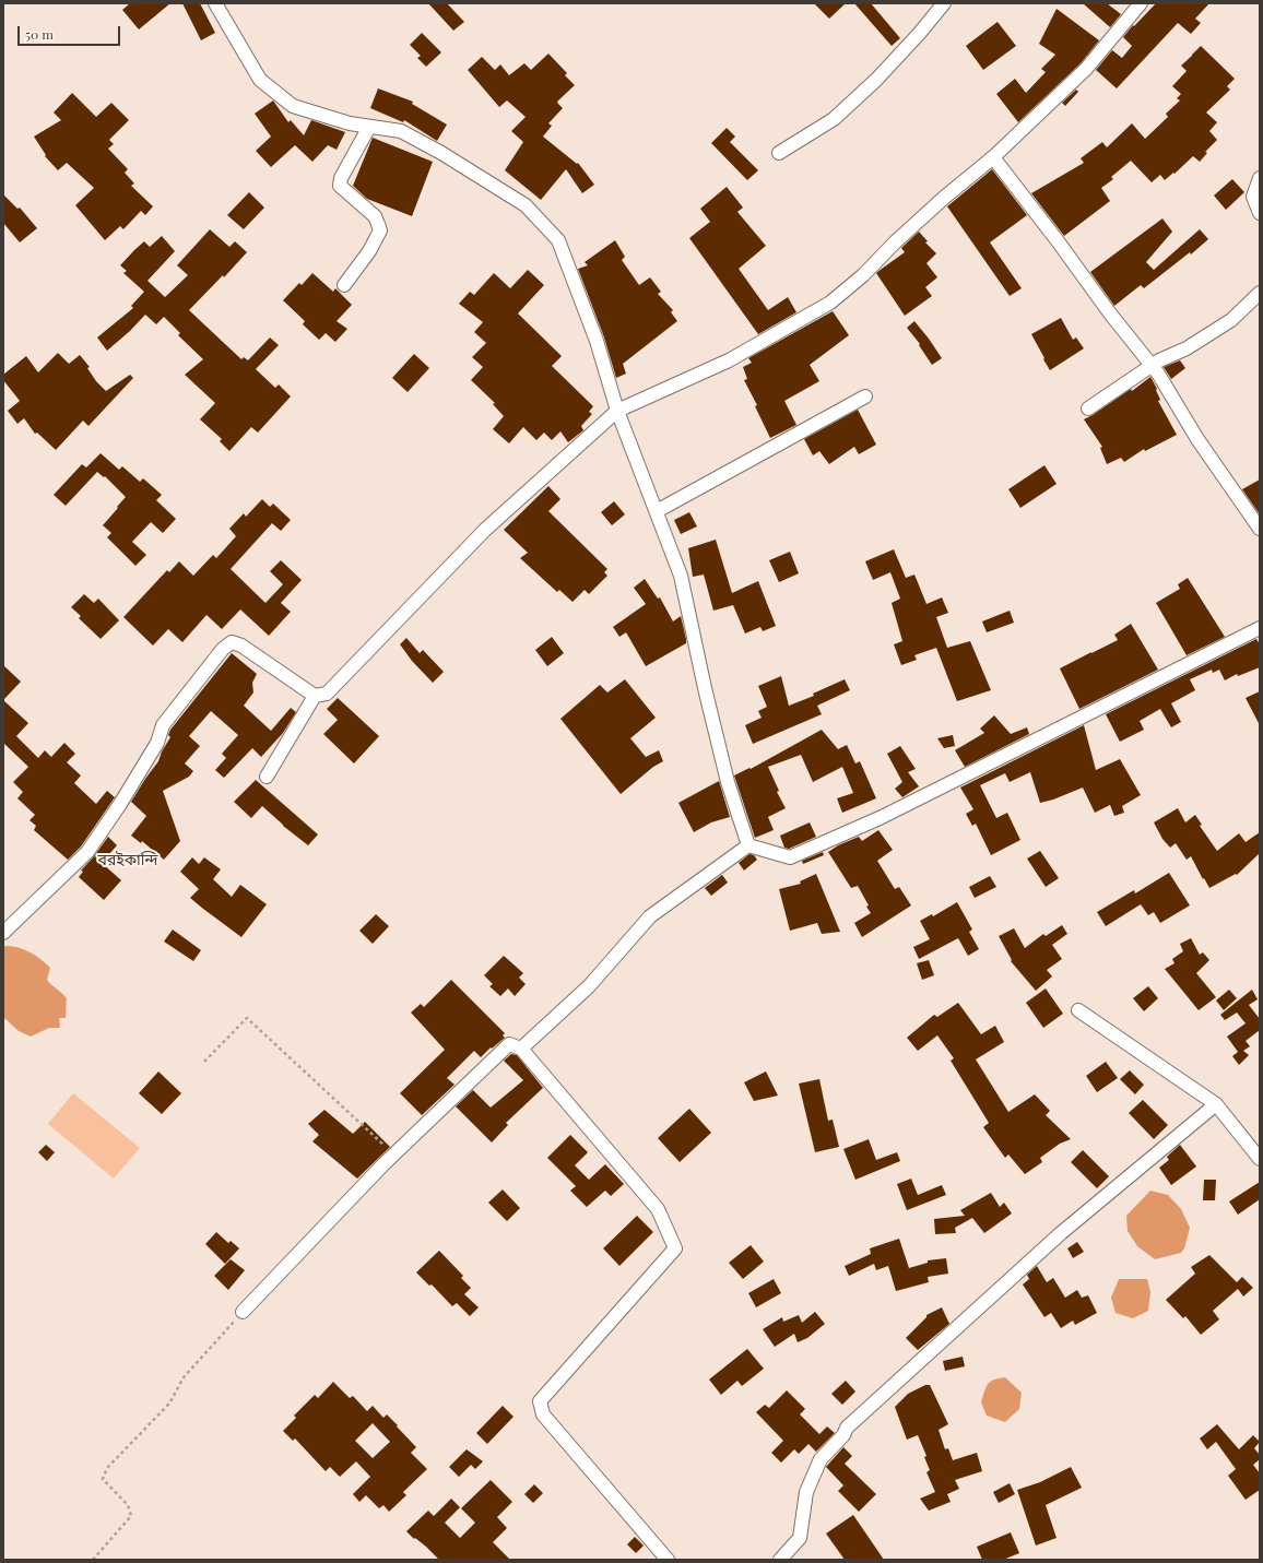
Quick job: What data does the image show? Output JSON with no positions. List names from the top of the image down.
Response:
{
  "districts": ["বরইকান্দি"],
  "scale_bar": "50 m"
}
